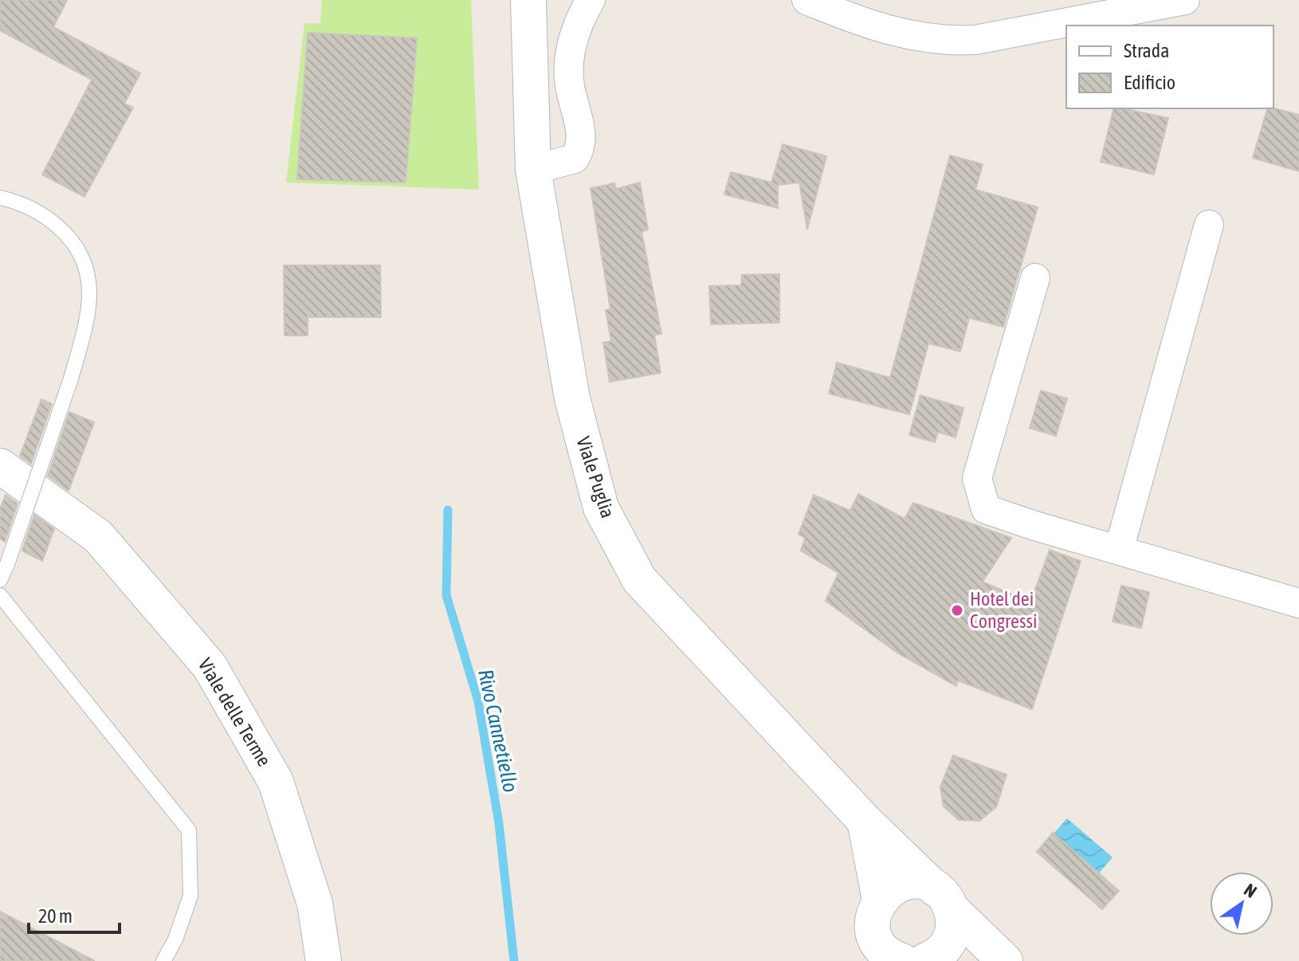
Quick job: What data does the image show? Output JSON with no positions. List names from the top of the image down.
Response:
{
  "streets": {
    "main road": ["Viale Puglia", "Viale delle Terme"]
  },
  "water": ["Rivo Cannetiello"],
  "places": ["Hotel dei Congressi"],
  "legend": ["Strada", "Edificio"],
  "scale_bar": "20 m",
  "north": "top right"
}
